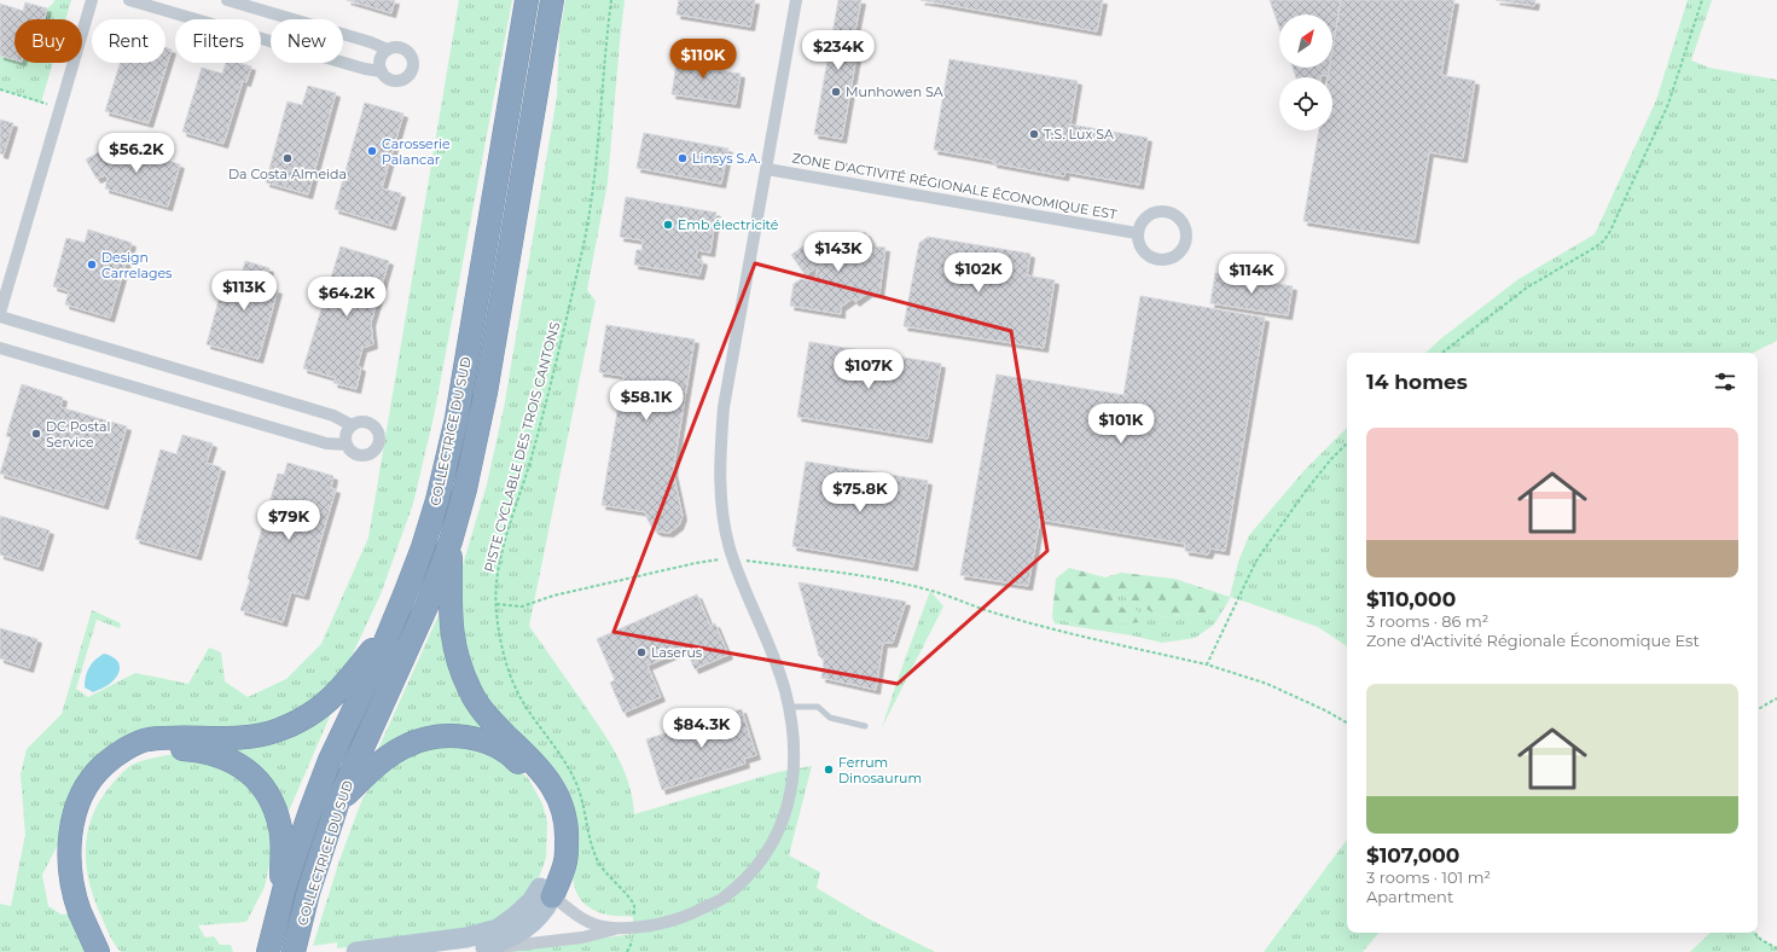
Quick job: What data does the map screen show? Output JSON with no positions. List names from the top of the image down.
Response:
{
  "streets": {
    "highway": ["COLLECTRICE DU SUD"],
    "street": ["ZONE D'ACTIVITÉ RÉGIONALE ÉCONOMIQUE EST"],
    "path": ["PISTE CYCLABLE DES TROIS CANTONS"]
  },
  "places": [
    "Munhowen SA",
    "T.S. Lux SA",
    "Carosserie Palancar",
    "Da Costa Almeida",
    "Linsys S.A.",
    "Emb électricité",
    "Design Carrelages",
    "DC Postal Service",
    "Laserus",
    "Ferrum Dinosaurum"
  ],
  "north": "top right",
  "page": {
    "chip": [
      "Buy",
      "Rent",
      "Filters",
      "New"
    ],
    "price": [
      "$234K",
      "$110K",
      "$56.2K",
      "$143K",
      "$102K",
      "$114K",
      "$113K",
      "$64.2K",
      "$107K",
      "$58.1K",
      "$101K",
      "$75.8K",
      "$79K",
      "$84.3K"
    ],
    "heading": "14 homes",
    "list": [
      {
        "name": "$110,000",
        "note": "3 rooms · 86 m² · Zone d'Activité Régionale Économique Est"
      },
      {
        "name": "$107,000",
        "note": "3 rooms · 101 m² · Apartment"
      }
    ]
  }
}
